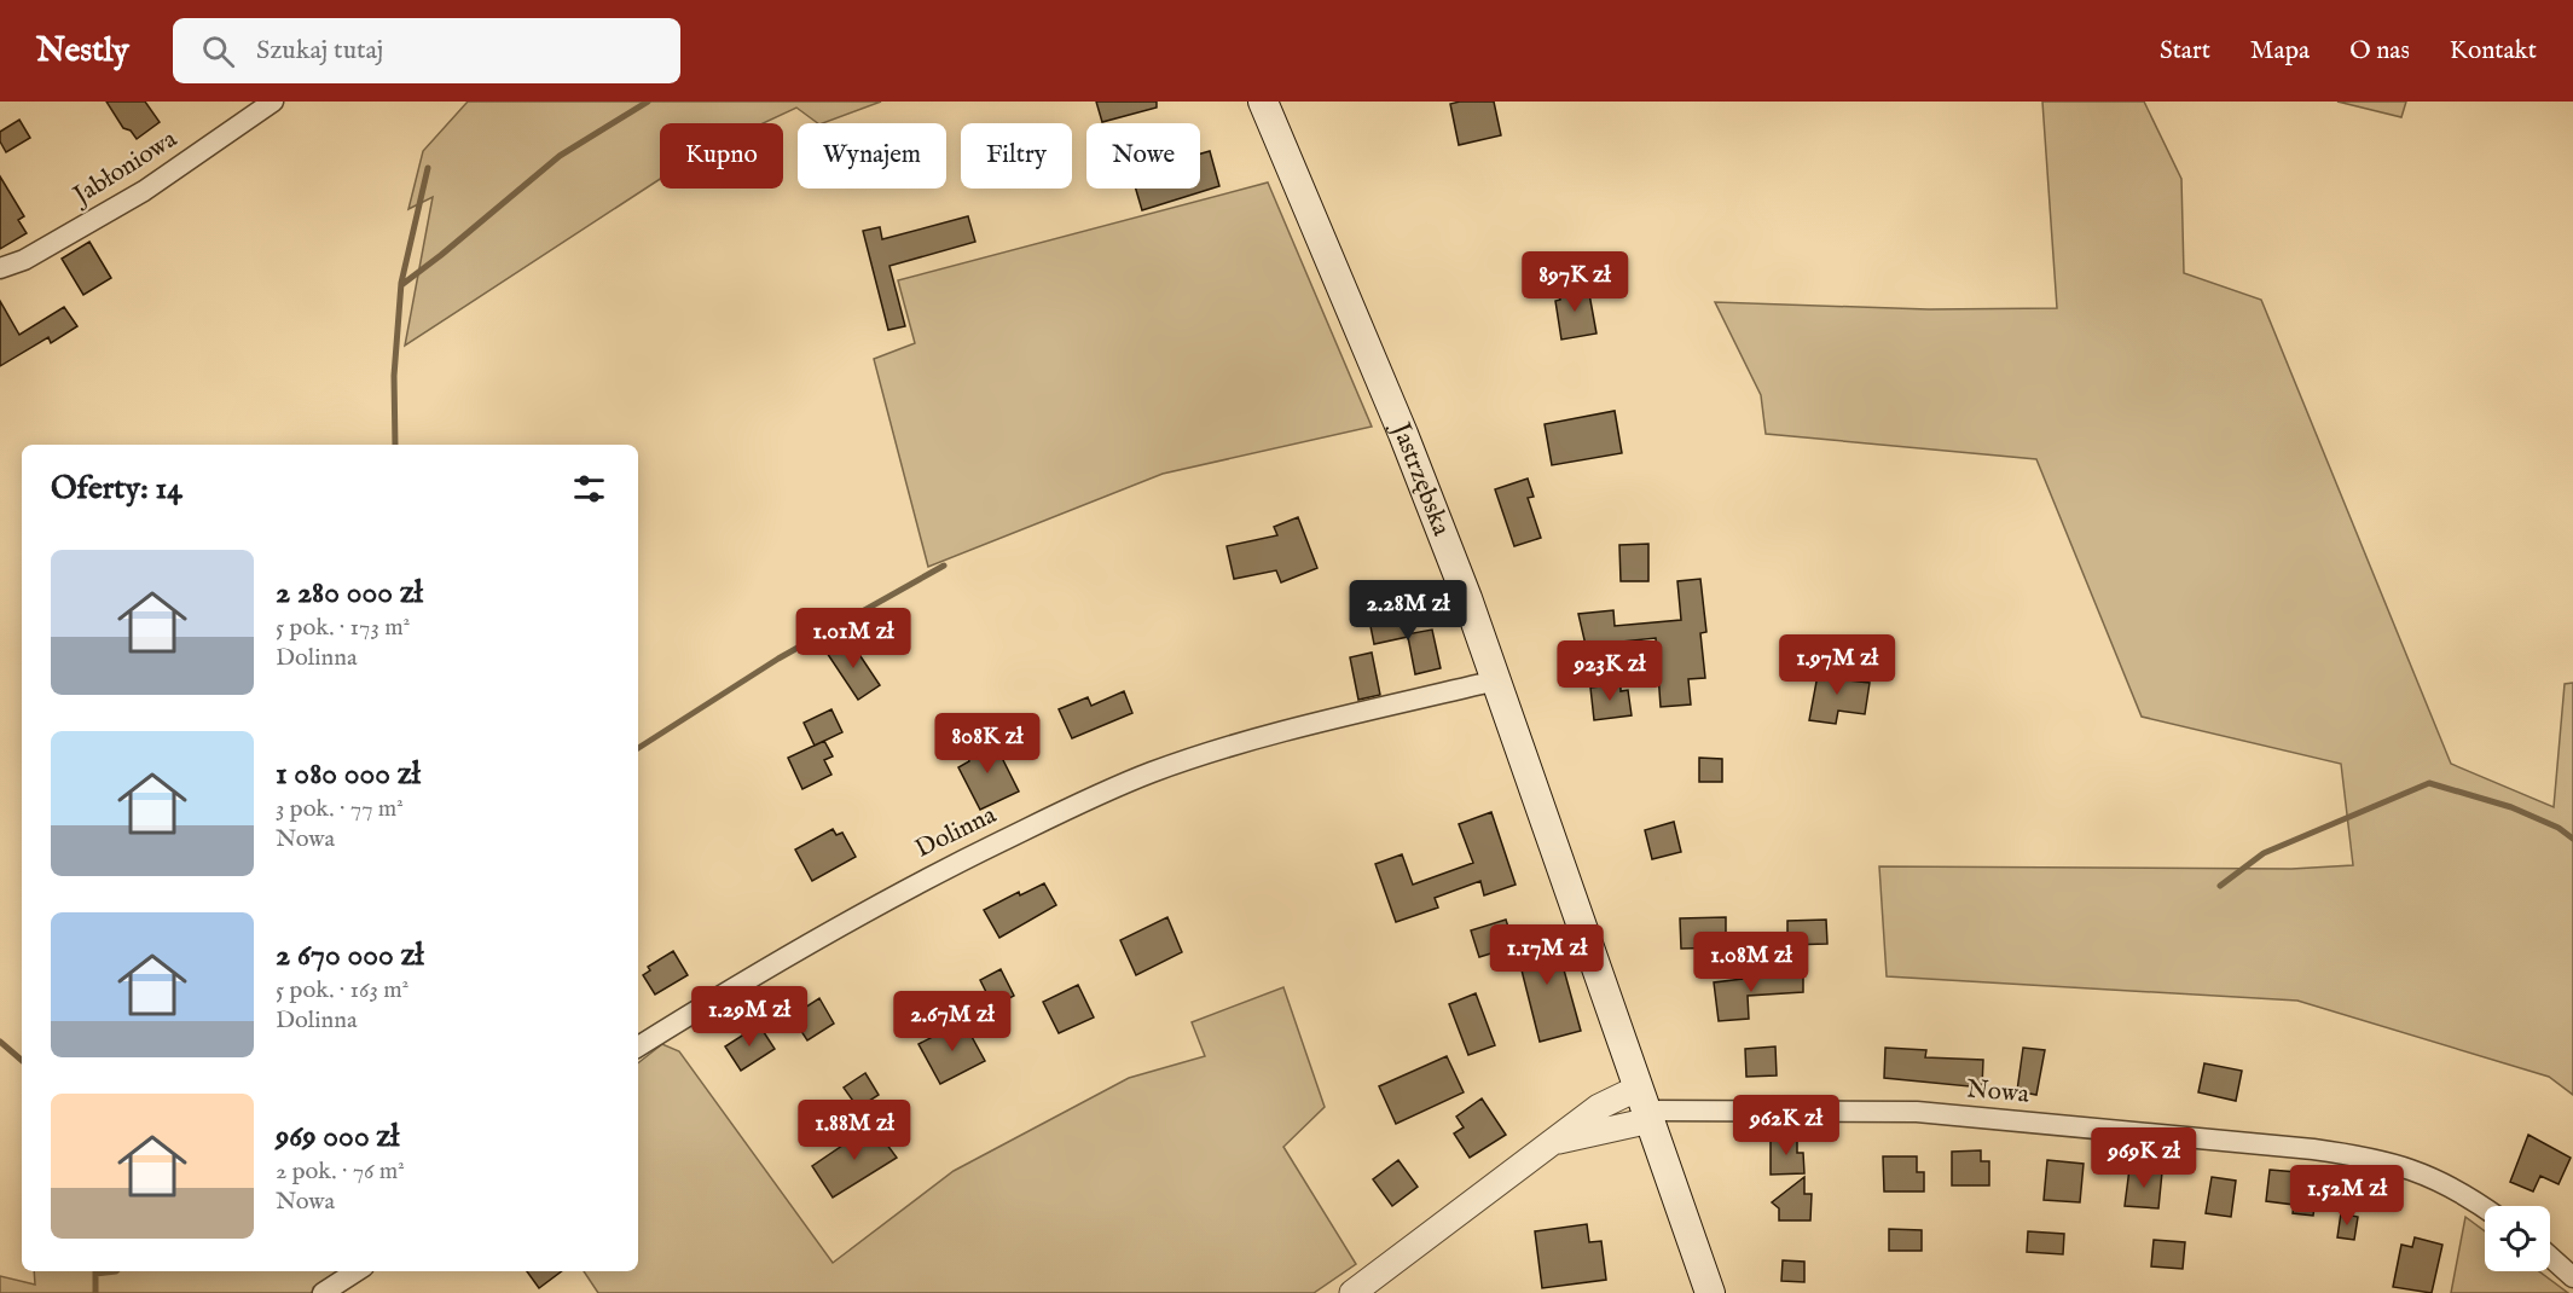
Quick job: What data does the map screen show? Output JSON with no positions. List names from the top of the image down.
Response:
{
  "streets": {
    "main road": ["Jastrzębska"],
    "street": ["Jabłoniowa", "Dolinna", "Nowa"]
  },
  "crossings": [
    ["Jastrzębska", "Dolinna"],
    ["Jastrzębska", "Nowa"]
  ],
  "page": {
    "header": "Nestly",
    "search": "Szukaj tutaj",
    "nav": [
      "Start",
      "Mapa",
      "O nas",
      "Kontakt"
    ],
    "chip": [
      "Kupno",
      "Wynajem",
      "Filtry",
      "Nowe"
    ],
    "price": [
      "897K zł",
      "2.28M zł",
      "1.01M zł",
      "1.97M zł",
      "923K zł",
      "808K zł",
      "1.17M zł",
      "1.08M zł",
      "1.29M zł",
      "2.67M zł",
      "962K zł",
      "1.88M zł",
      "969K zł",
      "1.52M zł"
    ],
    "heading": "Oferty: 14",
    "list": [
      {
        "name": "2 280 000 zł",
        "note": "5 pok. · 173 m² · Dolinna"
      },
      {
        "name": "1 080 000 zł",
        "note": "3 pok. · 77 m² · Nowa"
      },
      {
        "name": "2 670 000 zł",
        "note": "5 pok. · 163 m² · Dolinna"
      },
      {
        "name": "969 000 zł",
        "note": "2 pok. · 76 m² · Nowa"
      }
    ]
  }
}
